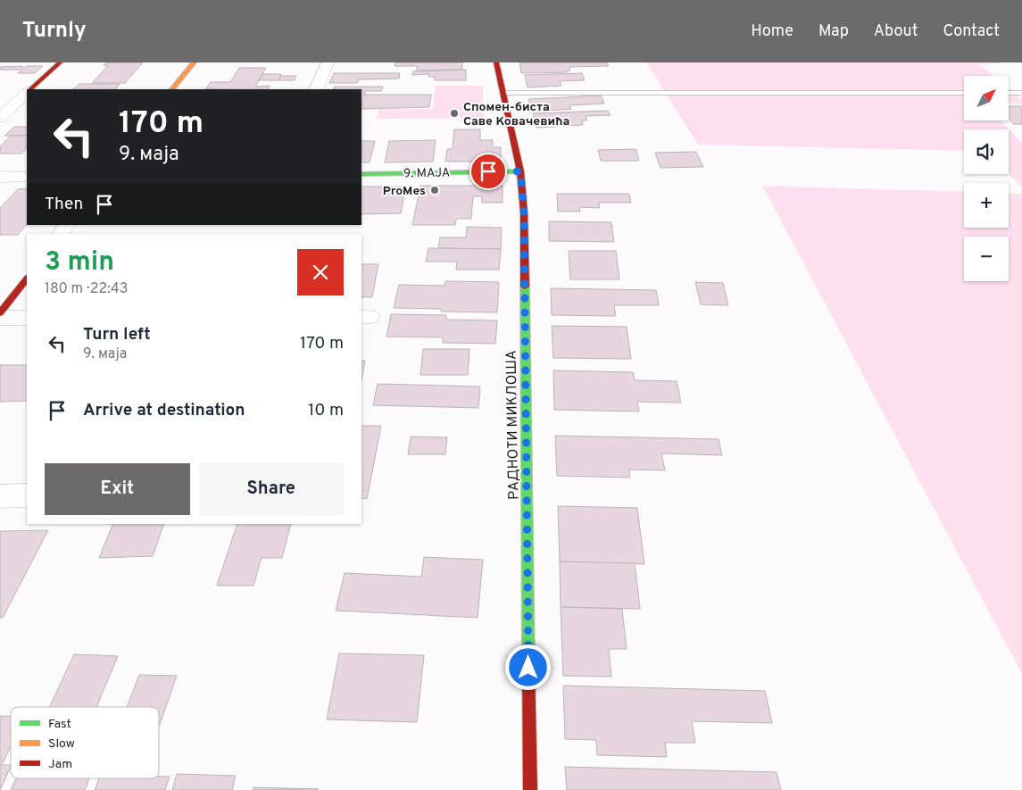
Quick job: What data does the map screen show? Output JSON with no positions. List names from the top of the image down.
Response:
{
  "streets": {
    "street": ["9. МАЈА", "РАДНОТИ МИКЛОША"]
  },
  "crossings": [
    ["9. МАЈА", "РАДНОТИ МИКЛОША"]
  ],
  "places": ["Спомен-биста Саве Ковачевића", "ProMes"],
  "legend": ["Fast", "Slow", "Jam"],
  "north": "top right",
  "page": {
    "header": "Turnly",
    "nav": [
      "Home",
      "Map",
      "About",
      "Contact"
    ],
    "map_buttons": ["+", "−"],
    "turn": ["170 m", "9. маја"],
    "then": "Then",
    "heading": ["3 min", "180 m · 22:43"],
    "list": [
      {
        "name": "Turn left",
        "note": "9. маја",
        "value": "170 m"
      },
      {
        "name": "Arrive at destination",
        "value": "10 m"
      }
    ],
    "buttons": ["Exit", "Share"]
  }
}
